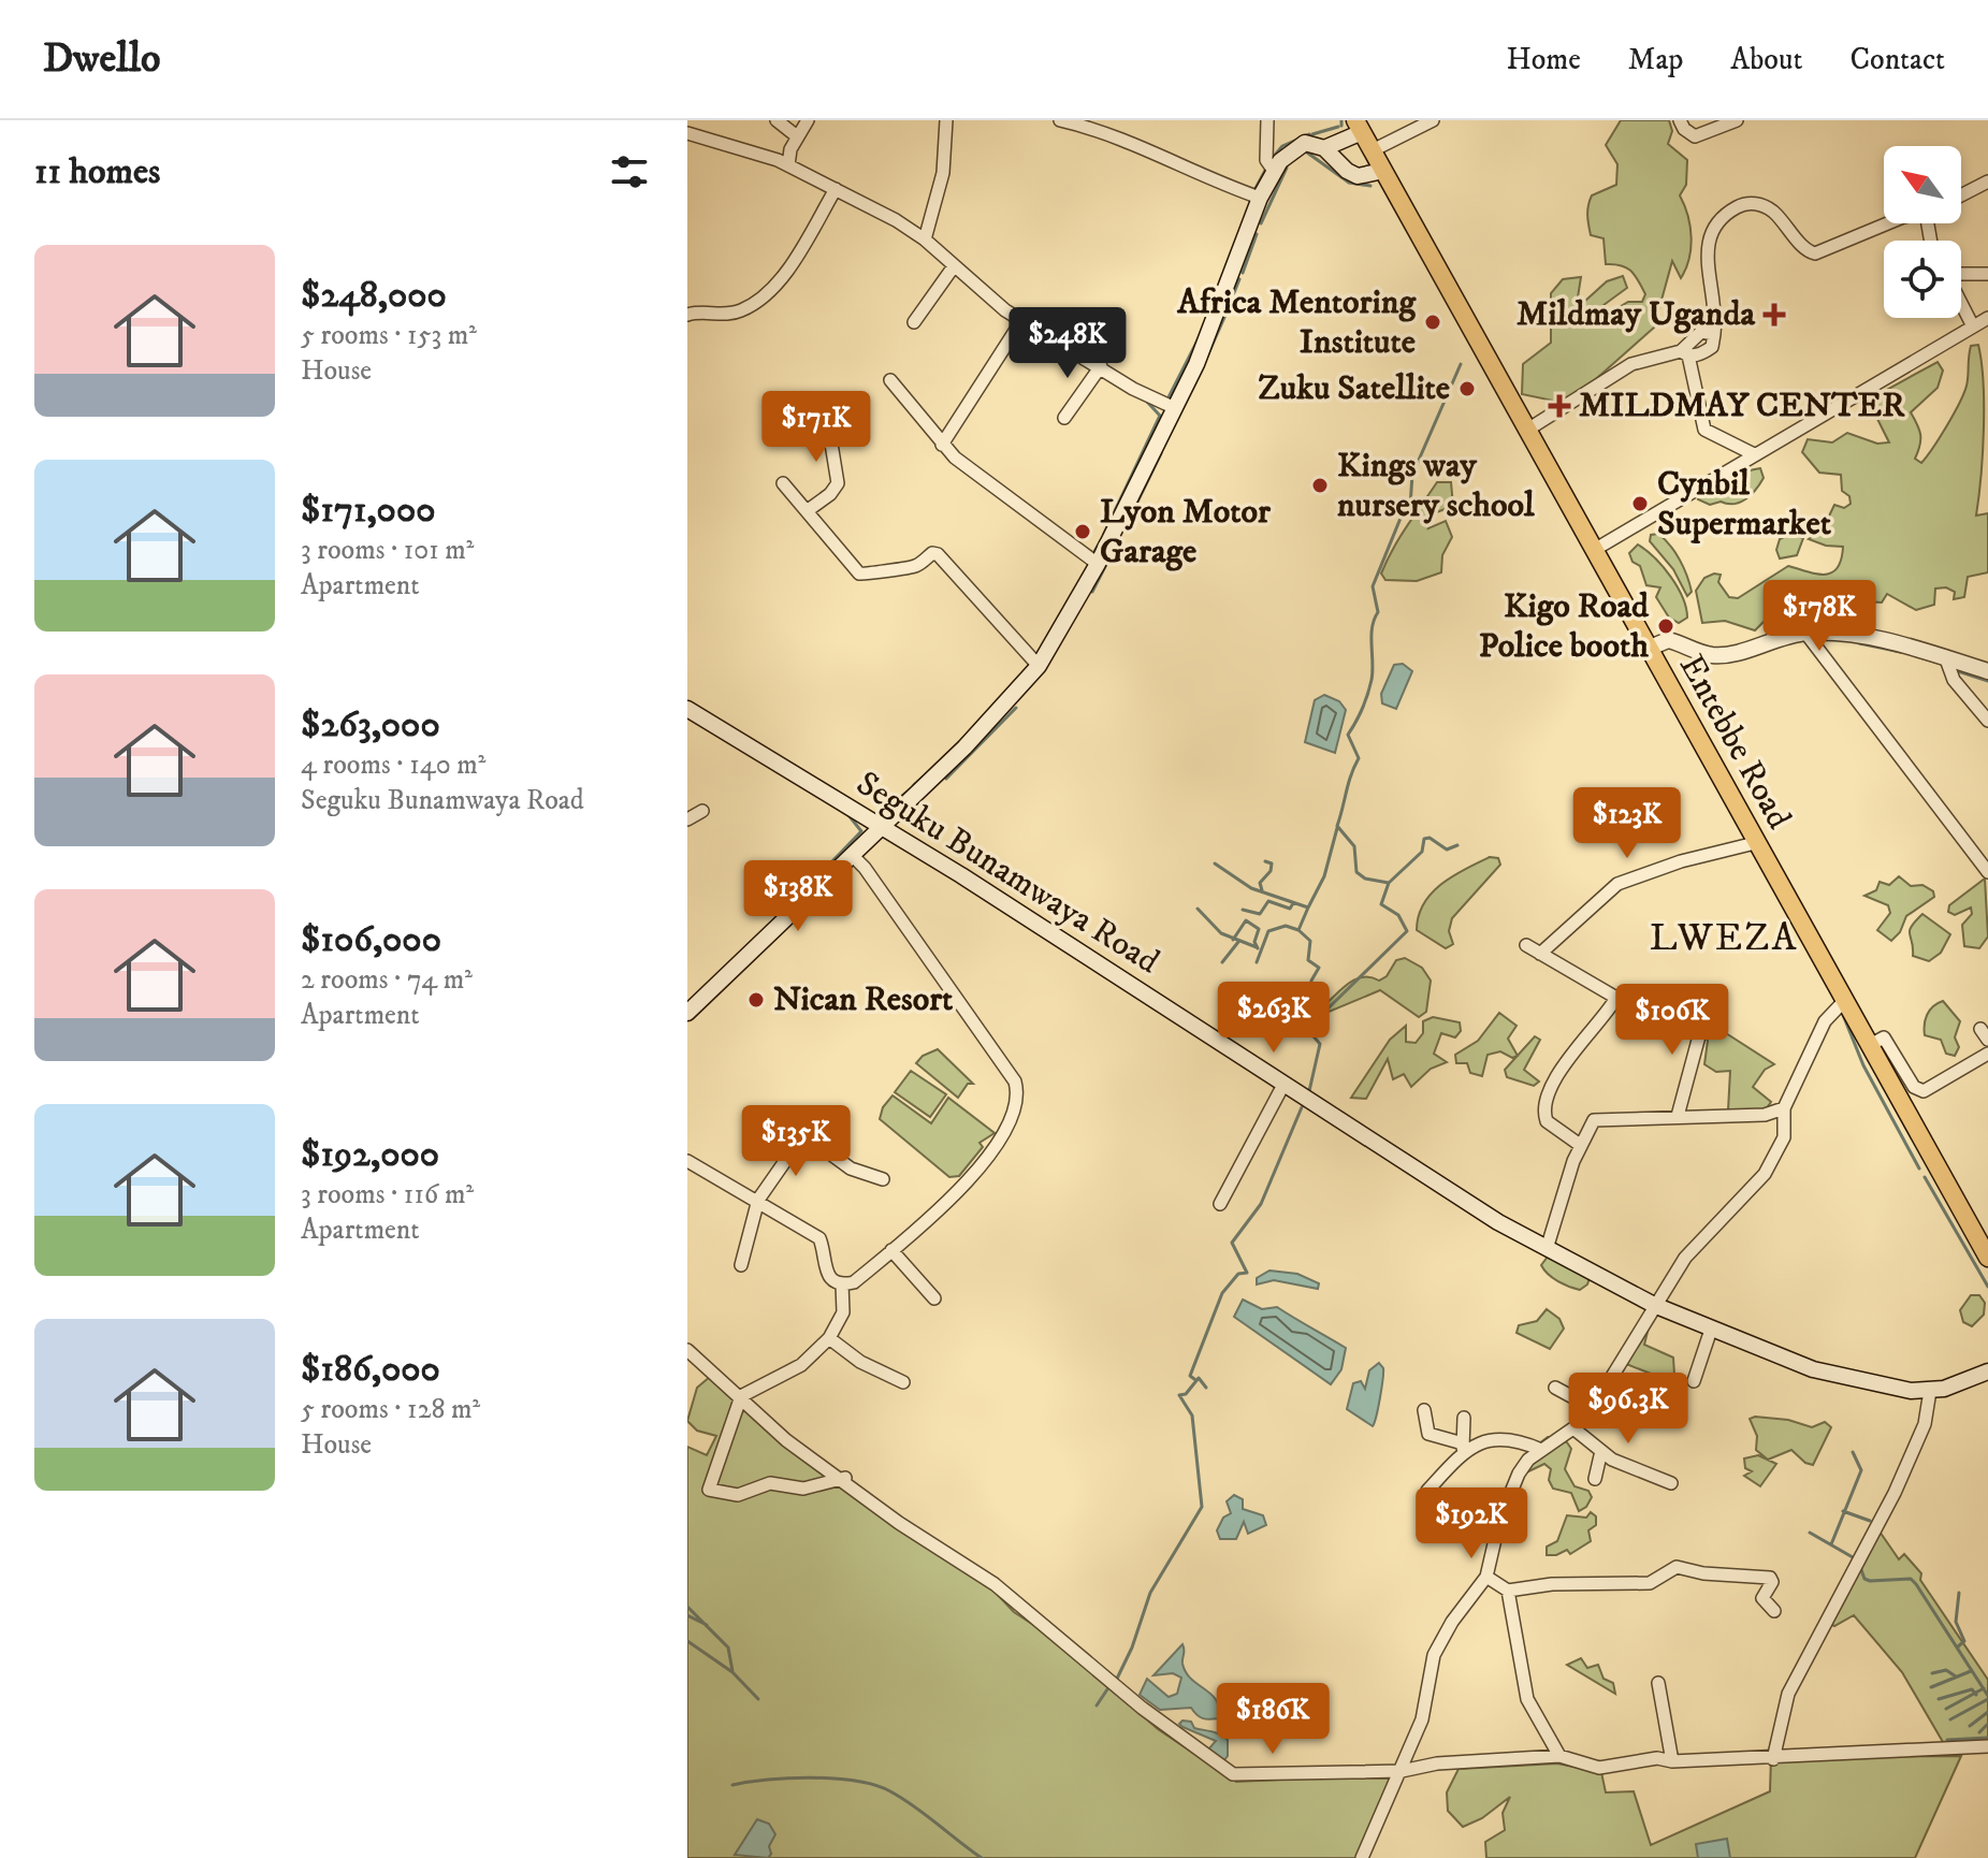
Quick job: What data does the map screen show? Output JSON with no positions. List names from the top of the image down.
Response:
{
  "streets": {
    "main road": ["Entebbe Road", "Seguku Bunamwaya Road"]
  },
  "districts": ["LWEZA"],
  "places": {
    "health": ["Mildmay Uganda", "MILDMAY CENTER"],
    "other": [
      "Africa Mentoring Institute",
      "Zuku Satellite",
      "Kings way nursery school",
      "Cynbil Supermarket",
      "Lyon Motor Garage",
      "Kigo Road Police booth",
      "Nican Resort"
    ]
  },
  "north": "top left",
  "page": {
    "header": "Dwello",
    "nav": [
      "Home",
      "Map",
      "About",
      "Contact"
    ],
    "heading": "11 homes",
    "list": [
      {
        "name": "$248,000",
        "note": "5 rooms · 153 m² · House"
      },
      {
        "name": "$171,000",
        "note": "3 rooms · 101 m² · Apartment"
      },
      {
        "name": "$263,000",
        "note": "4 rooms · 140 m² · Seguku Bunamwaya Road"
      },
      {
        "name": "$106,000",
        "note": "2 rooms · 74 m² · Apartment"
      },
      {
        "name": "$192,000",
        "note": "3 rooms · 116 m² · Apartment"
      },
      {
        "name": "$186,000",
        "note": "5 rooms · 128 m² · House"
      }
    ],
    "price": [
      "$248K",
      "$171K",
      "$178K",
      "$123K",
      "$138K",
      "$263K",
      "$106K",
      "$135K",
      "$96.3K",
      "$192K",
      "$186K"
    ]
  }
}
